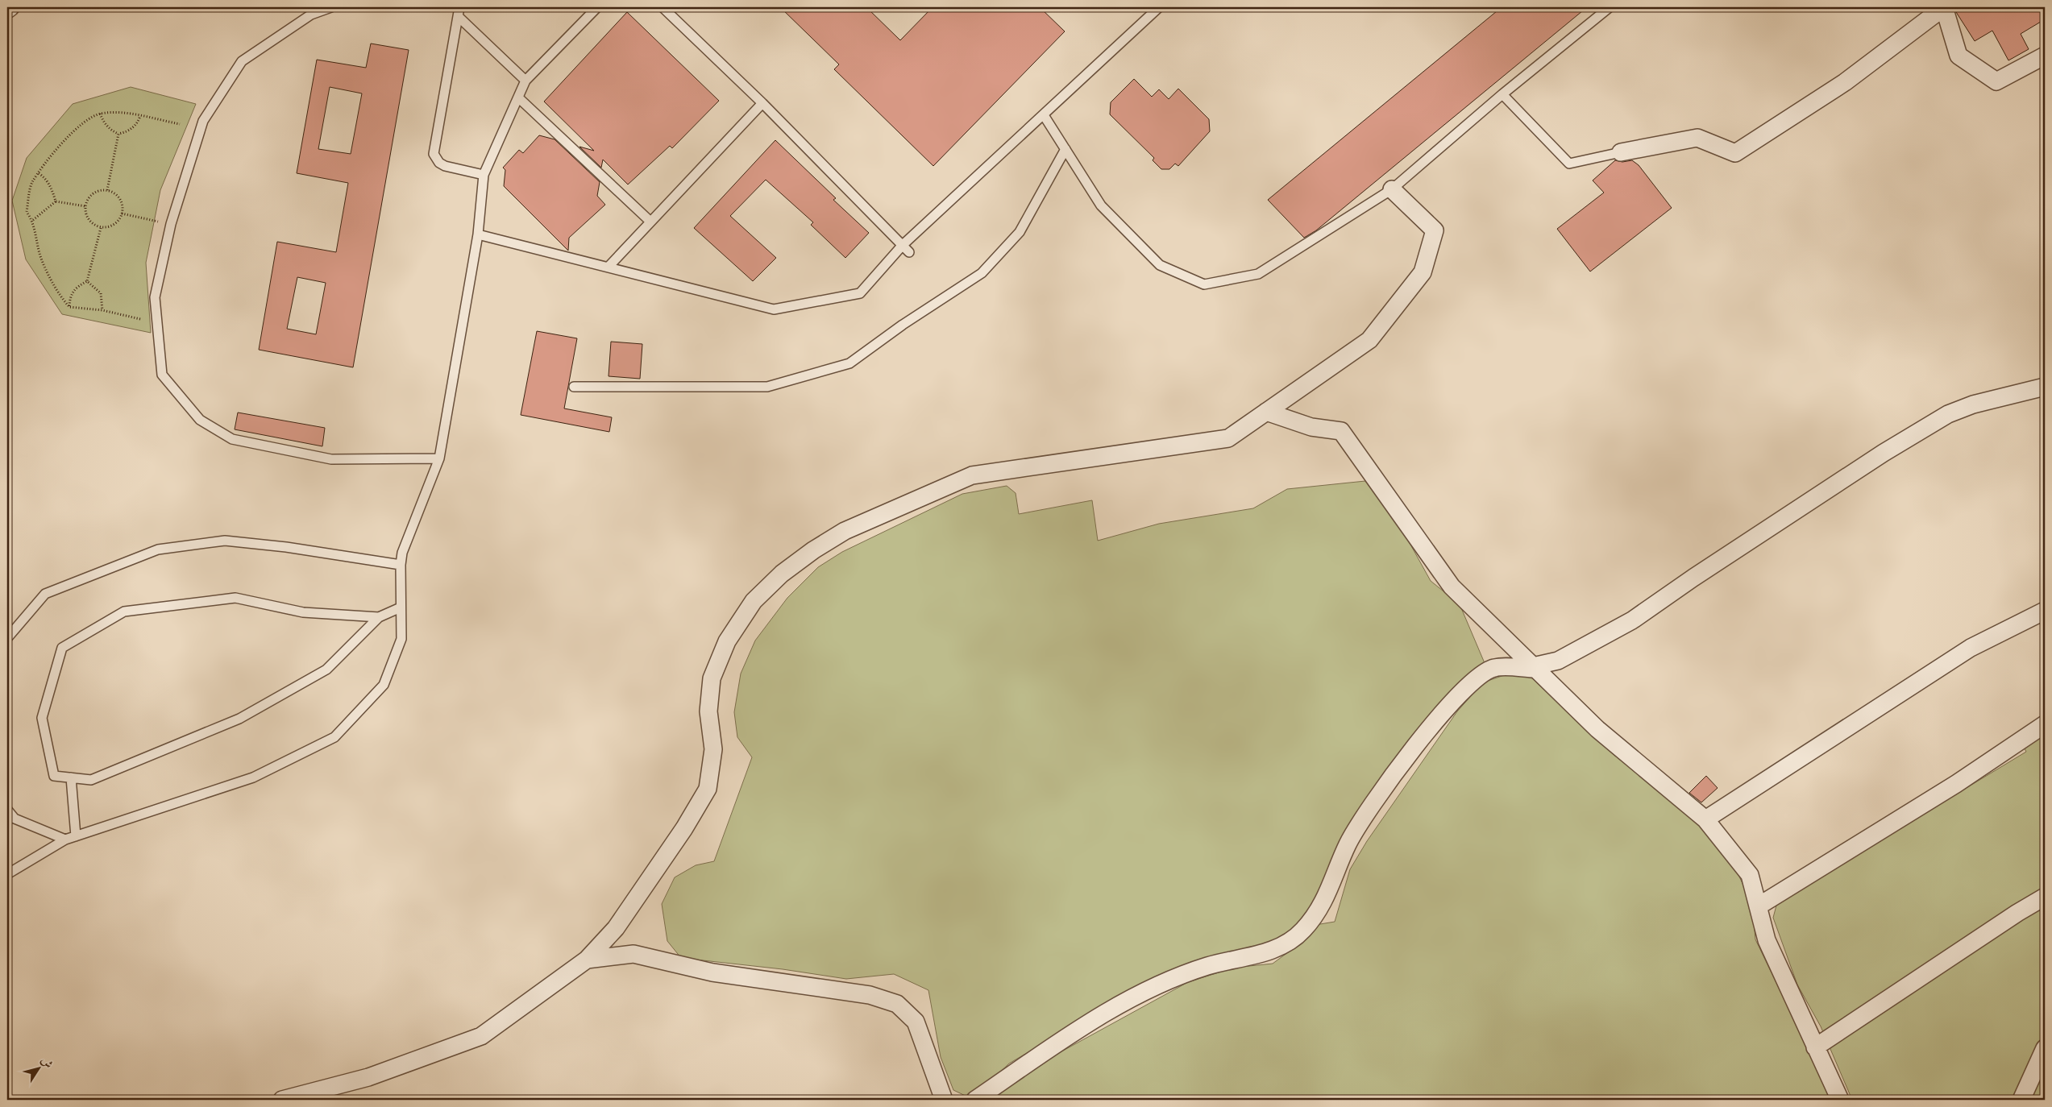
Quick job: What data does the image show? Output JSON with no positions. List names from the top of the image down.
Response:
{
  "north": "top right"
}
